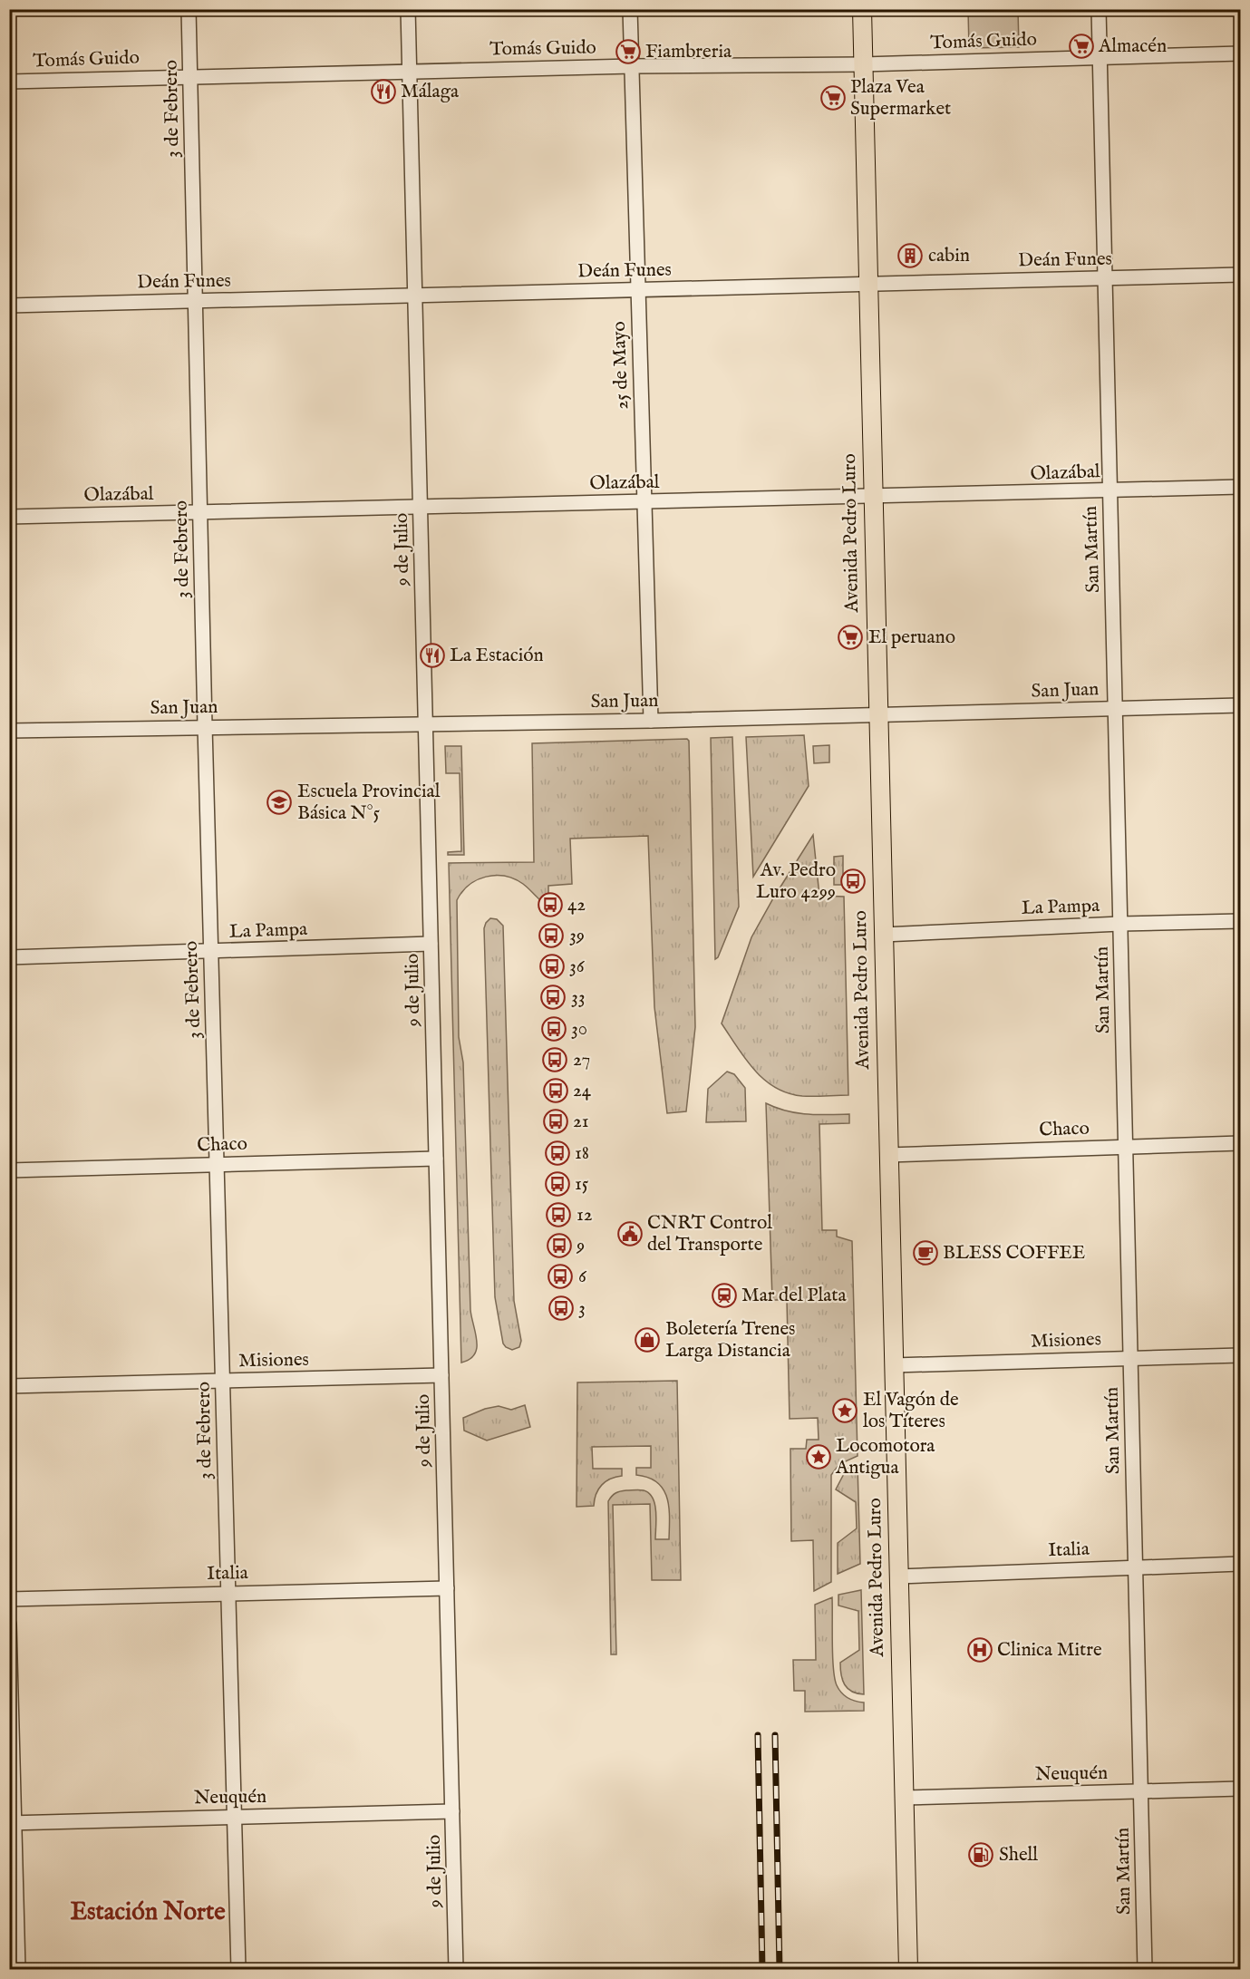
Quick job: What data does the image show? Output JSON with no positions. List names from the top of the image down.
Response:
{
  "streets": {
    "main road": ["Avenida Pedro Luro"],
    "street": [
      "Tomás Guido",
      "3 de Febrero",
      "Deán Funes",
      "25 de Mayo",
      "Olazábal",
      "9 de Julio",
      "San Martín",
      "San Juan",
      "La Pampa",
      "Chaco",
      "Misiones",
      "Italia",
      "Neuquén"
    ]
  },
  "crossings": [
    ["Tomás Guido", "3 de Febrero"],
    ["Tomás Guido", "25 de Mayo"],
    ["Tomás Guido", "Avenida Pedro Luro"],
    ["Tomás Guido", "9 de Julio"],
    ["Tomás Guido", "San Martín"],
    ["3 de Febrero", "Deán Funes"],
    ["3 de Febrero", "Olazábal"],
    ["3 de Febrero", "San Juan"],
    ["3 de Febrero", "La Pampa"],
    ["3 de Febrero", "Chaco"],
    ["3 de Febrero", "Misiones"],
    ["3 de Febrero", "Italia"],
    ["3 de Febrero", "Neuquén"],
    ["Deán Funes", "25 de Mayo"],
    ["Deán Funes", "Avenida Pedro Luro"],
    ["Deán Funes", "9 de Julio"],
    ["Deán Funes", "San Martín"],
    ["25 de Mayo", "Olazábal"],
    ["25 de Mayo", "San Juan"],
    ["Olazábal", "Avenida Pedro Luro"],
    ["Olazábal", "9 de Julio"],
    ["Olazábal", "San Martín"],
    ["Avenida Pedro Luro", "San Juan"],
    ["Avenida Pedro Luro", "La Pampa"],
    ["Avenida Pedro Luro", "Chaco"],
    ["Avenida Pedro Luro", "Misiones"],
    ["Avenida Pedro Luro", "Italia"],
    ["Avenida Pedro Luro", "Neuquén"],
    ["9 de Julio", "San Juan"],
    ["9 de Julio", "La Pampa"],
    ["9 de Julio", "Chaco"],
    ["9 de Julio", "Misiones"],
    ["9 de Julio", "Italia"],
    ["9 de Julio", "Neuquén"],
    ["San Martín", "San Juan"],
    ["San Martín", "La Pampa"],
    ["San Martín", "Chaco"],
    ["San Martín", "Misiones"],
    ["San Martín", "Italia"],
    ["San Martín", "Neuquén"]
  ],
  "districts": ["Estación Norte"],
  "places": {
    "supermarket": [
      "Almacén",
      "Fiambreria",
      "Plaza Vea Supermarket",
      "El peruano"
    ],
    "restaurant": ["Málaga", "La Estación"],
    "building": ["cabin"],
    "school or university": ["Escuela Provincial Básica N°5"],
    "bus stop": [
      "Av. Pedro Luro 4299",
      "42",
      "39",
      "36",
      "33",
      "30",
      "27",
      "24",
      "21",
      "18",
      "15",
      "12",
      "9",
      "6",
      "3"
    ],
    "public building": ["CNRT Control del Transporte"],
    "cafe": ["BLESS COFFEE"],
    "station": ["Mar del Plata"],
    "shop": ["Boletería Trenes Larga Distancia"],
    "place": ["El Vagón de los Títeres", "Locomotora Antigua"],
    "hospital": ["Clinica Mitre"],
    "fuel station": ["Shell"]
  }
}
